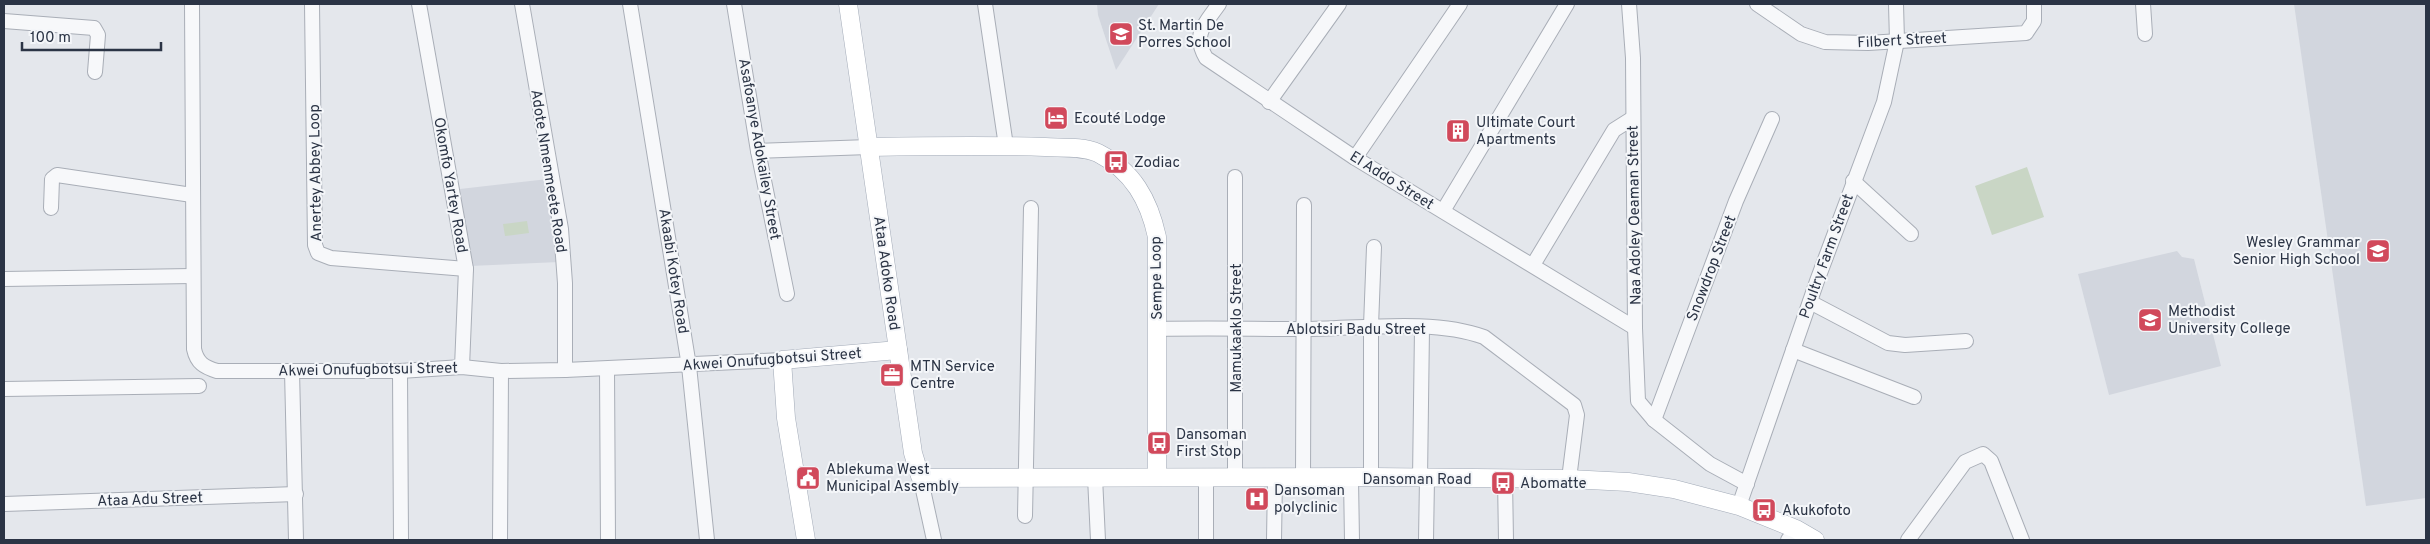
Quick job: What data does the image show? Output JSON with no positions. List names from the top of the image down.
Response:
{
  "streets": {
    "main road": [
      "Ataa Adoko Road",
      "Sempe Loop",
      "Akwei Onufugbotsui Street",
      "Dansoman Road"
    ],
    "street": [
      "Filbert Street",
      "Asafoanye Adokailey Street",
      "Adote Nmenmeete Road",
      "Anertey Abbey Loop",
      "El Addo Street",
      "Okomfo Yartey Road",
      "Naa Adoley Oeaman Street",
      "Poultry Farm Street",
      "Snowdrop Street",
      "Akaabi Kotey Road",
      "Mamukaaklo Street",
      "Ablotsiri Badu Street",
      "Ataa Adu Street"
    ]
  },
  "crossings": [
    ["Filbert Street", "Poultry Farm Street"],
    ["Adote Nmenmeete Road", "Akwei Onufugbotsui Street"],
    ["Anertey Abbey Loop", "Okomfo Yartey Road"],
    ["El Addo Street", "Naa Adoley Oeaman Street"],
    ["Okomfo Yartey Road", "Akwei Onufugbotsui Street"],
    ["Naa Adoley Oeaman Street", "Poultry Farm Street"],
    ["Naa Adoley Oeaman Street", "Snowdrop Street"],
    ["Poultry Farm Street", "Dansoman Road"],
    ["Akaabi Kotey Road", "Akwei Onufugbotsui Street"],
    ["Ataa Adoko Road", "Sempe Loop"],
    ["Ataa Adoko Road", "Akwei Onufugbotsui Street"],
    ["Ataa Adoko Road", "Dansoman Road"],
    ["Sempe Loop", "Ablotsiri Badu Street"],
    ["Sempe Loop", "Dansoman Road"],
    ["Mamukaaklo Street", "Ablotsiri Badu Street"],
    ["Mamukaaklo Street", "Dansoman Road"],
    ["Ablotsiri Badu Street", "Dansoman Road"]
  ],
  "places": {
    "school or university": ["St. Martin De Porres School", "Wesley Grammar Senior High School", "Methodist University College"],
    "hotel": ["Ecouté Lodge"],
    "building": ["Ultimate Court Apartments"],
    "bus stop": [
      "Zodiac",
      "Dansoman First Stop",
      "Abomatte",
      "Akukofoto"
    ],
    "office": ["MTN Service Centre"],
    "public building": ["Ablekuma West Municipal Assembly"],
    "hospital": ["Dansoman polyclinic"]
  },
  "scale_bar": "100 m"
}
